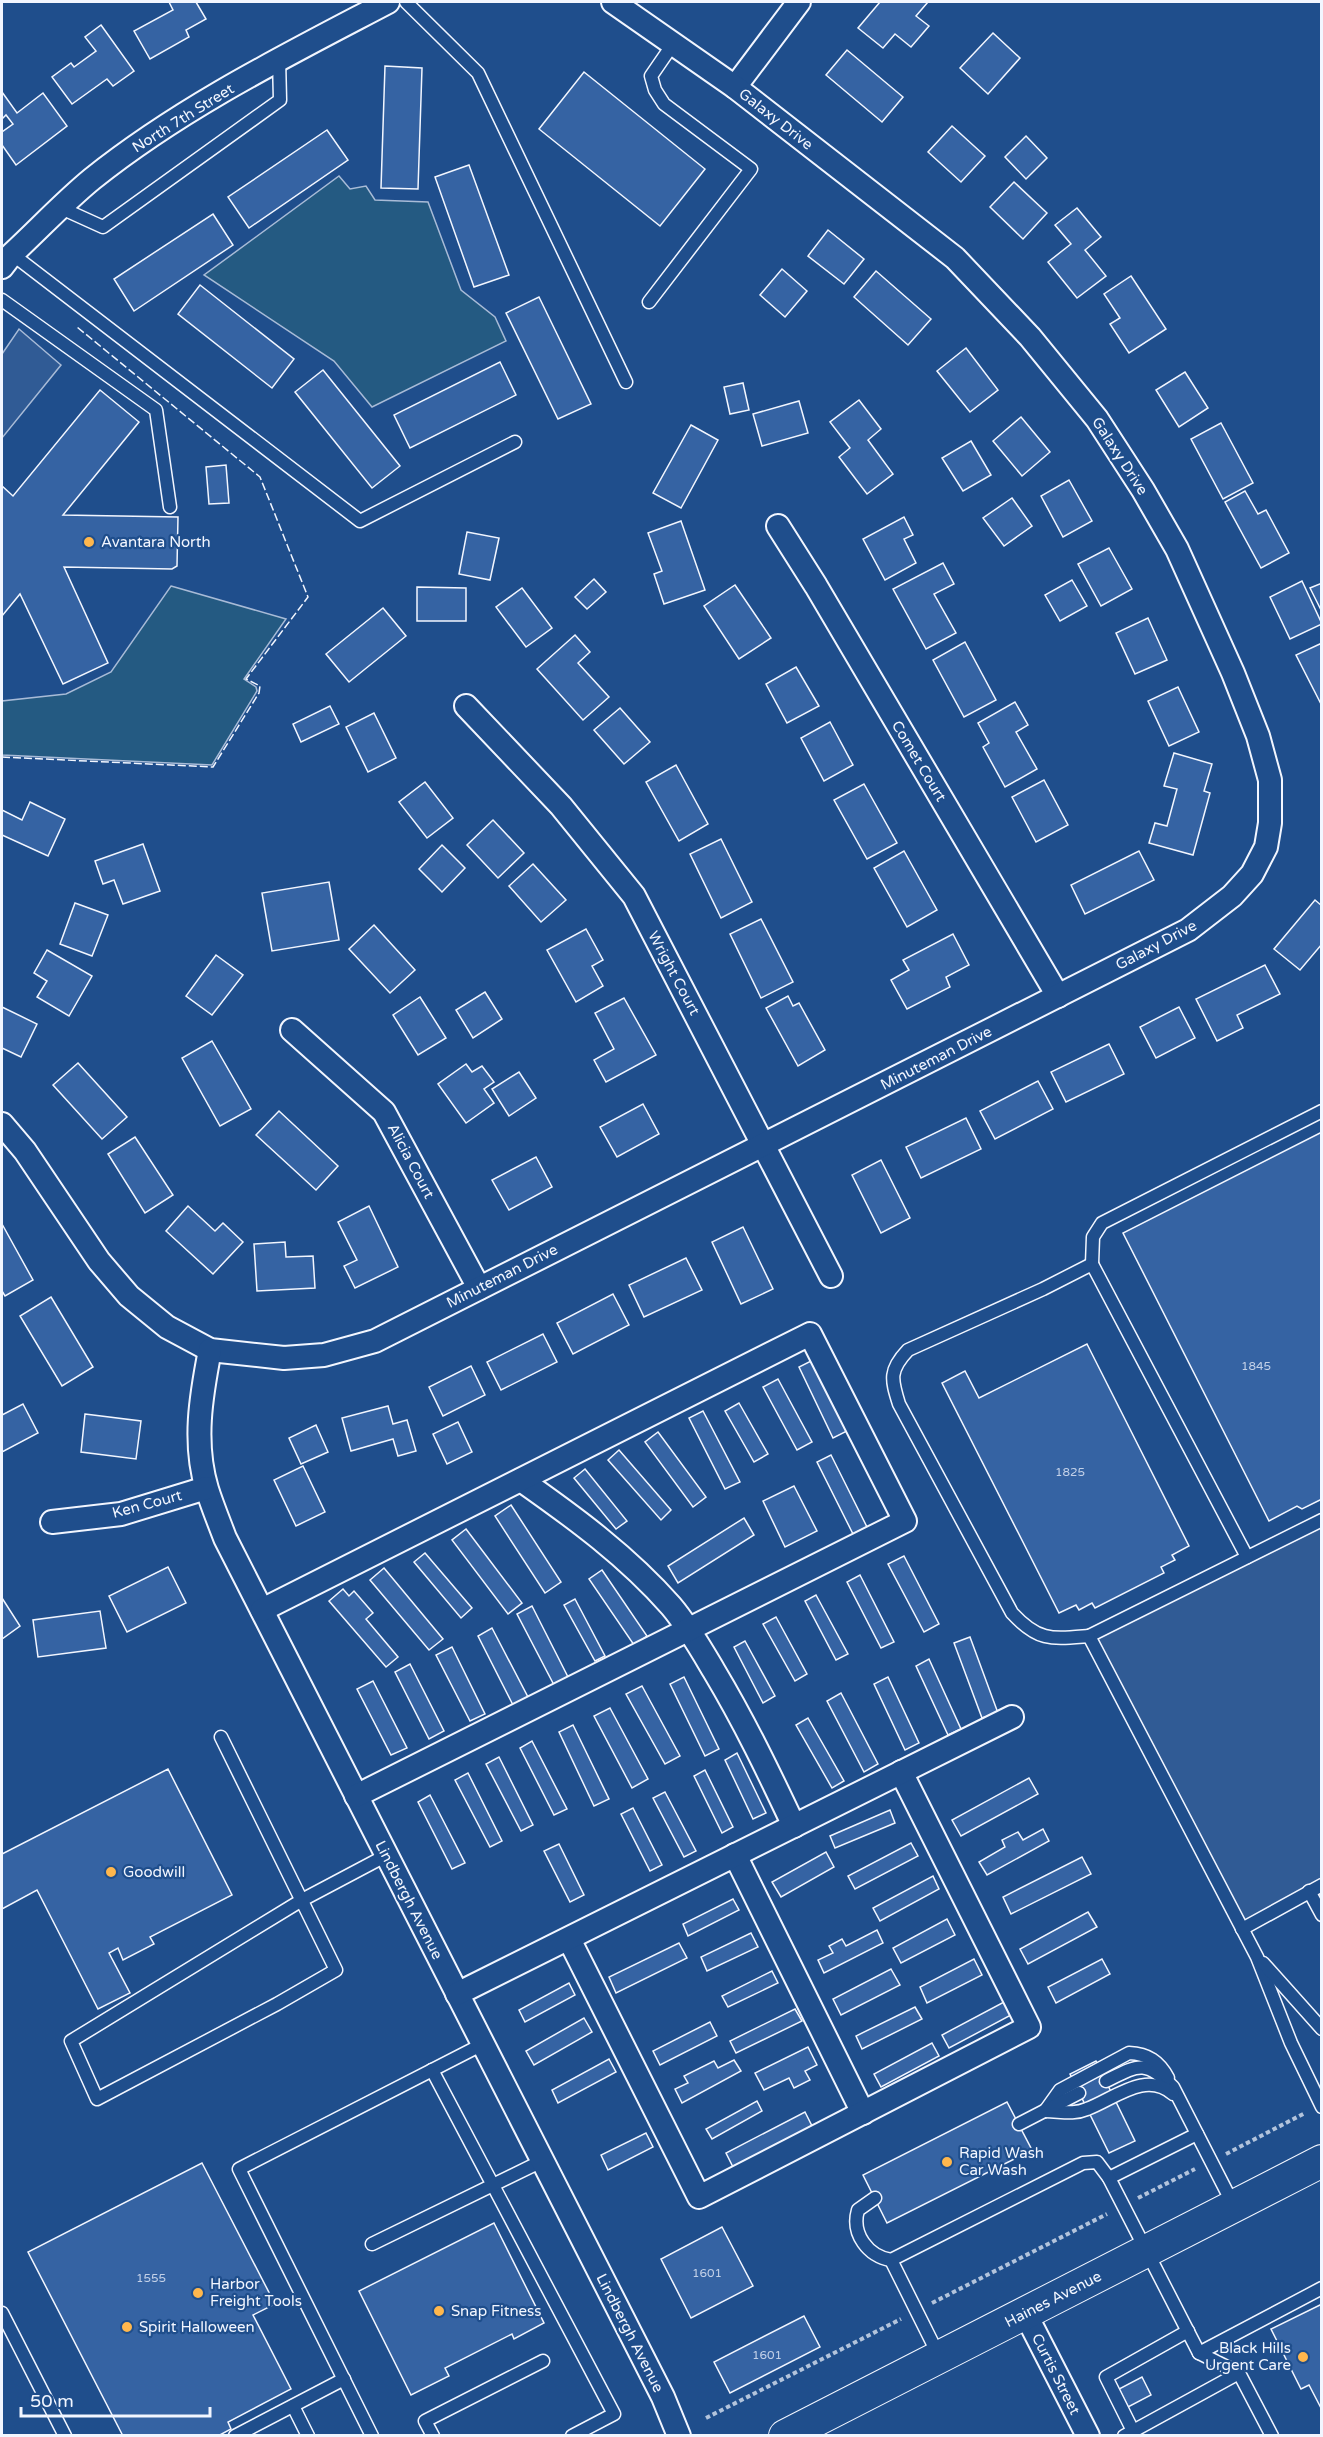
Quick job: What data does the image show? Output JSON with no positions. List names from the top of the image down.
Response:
{
  "streets": {
    "main road": ["Haines Avenue"],
    "street": [
      "North 7th Street",
      "Galaxy Drive",
      "Comet Court",
      "Wright Court",
      "Minuteman Drive",
      "Alicia Court",
      "Ken Court",
      "Lindbergh Avenue",
      "Curtis Street"
    ]
  },
  "crossings": [
    ["Galaxy Drive", "Comet Court"],
    ["Galaxy Drive", "Minuteman Drive"],
    ["Comet Court", "Minuteman Drive"],
    ["Wright Court", "Minuteman Drive"],
    ["Minuteman Drive", "Alicia Court"],
    ["Minuteman Drive", "Lindbergh Avenue"],
    ["Ken Court", "Lindbergh Avenue"],
    ["Haines Avenue", "Curtis Street"]
  ],
  "places": [
    "Avantara North",
    "Goodwill",
    "Rapid Wash Car Wash",
    "Harbor Freight Tools",
    "Snap Fitness",
    "Spirit Halloween",
    "Black Hills Urgent Care"
  ],
  "house_numbers": [
    "1845",
    "1825",
    "1601",
    "1555",
    "1601"
  ],
  "scale_bar": "50 m"
}
